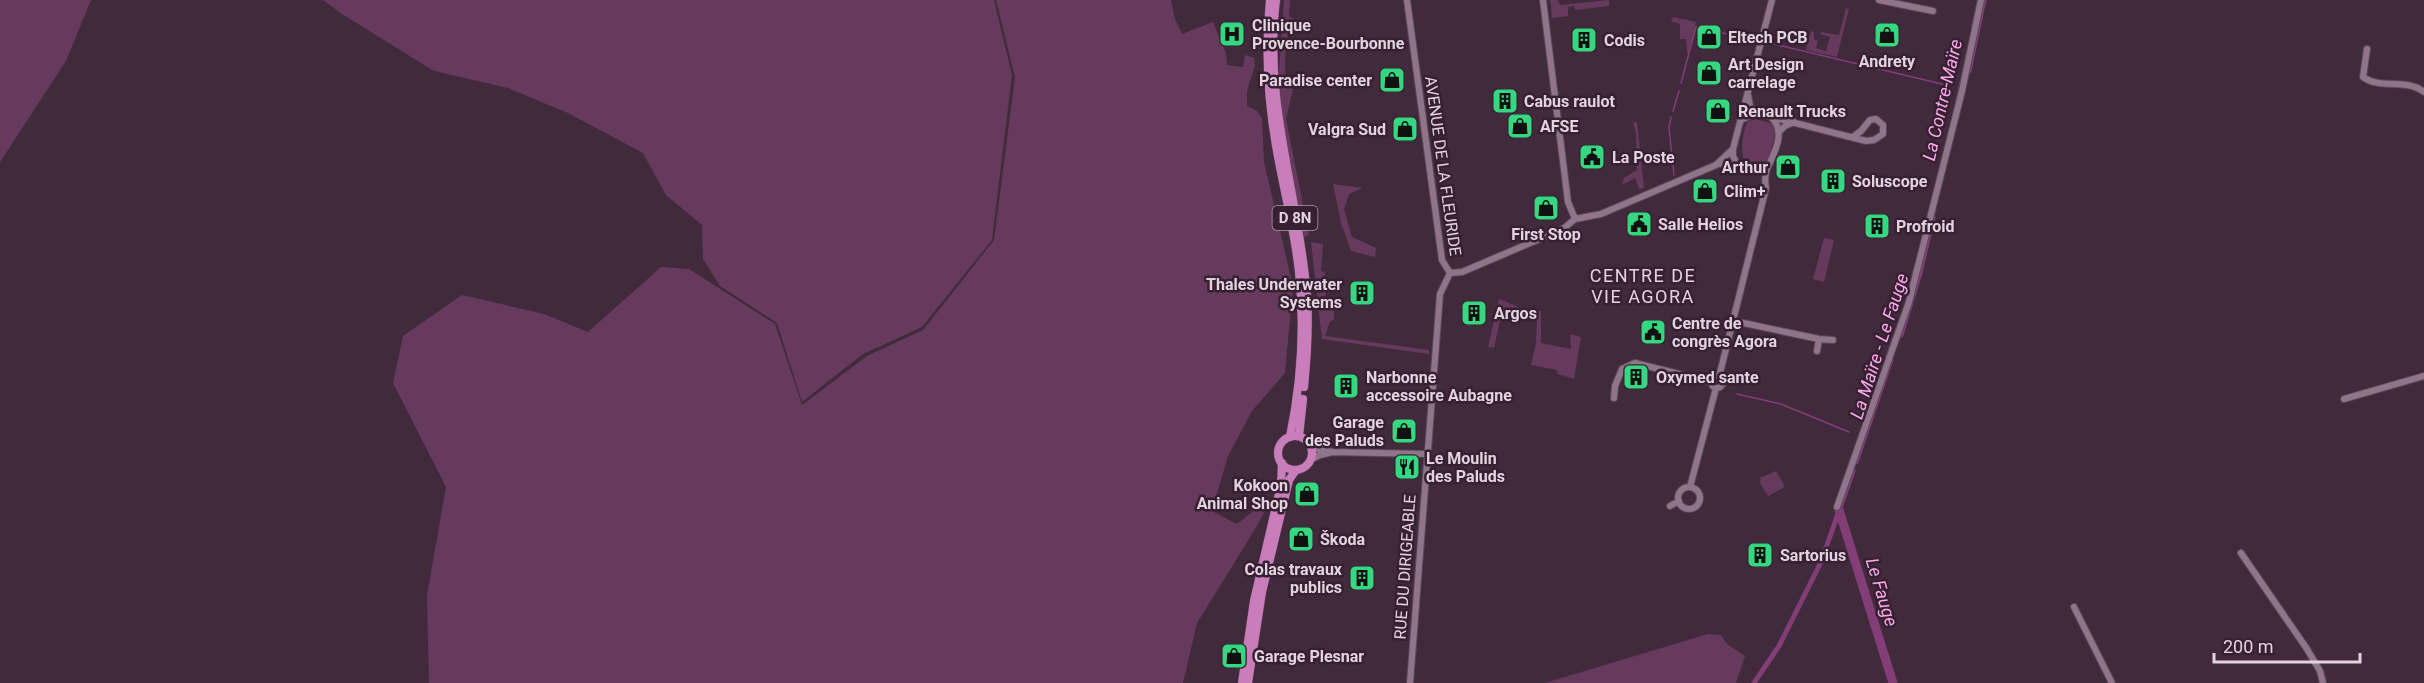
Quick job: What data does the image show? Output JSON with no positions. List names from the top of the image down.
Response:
{
  "streets": {
    "main road": ["D 8N"],
    "street": ["AVENUE DE LA FLEURIDE", "RUE DU DIRIGEABLE"]
  },
  "crossings": [
    ["AVENUE DE LA FLEURIDE", "RUE DU DIRIGEABLE"]
  ],
  "districts": ["CENTRE DE VIE AGORA"],
  "water": ["La Contre-Maïre", "La Maïre - Le Fauge", "Le Fauge"],
  "places": {
    "hospital": ["Clinique Provence-Bourbonne"],
    "shop": [
      "Andrety",
      "Eltech PCB",
      "Art Design carrelage",
      "Paradise center",
      "Renault Trucks",
      "AFSE",
      "Valgra Sud",
      "Arthur",
      "Clim+",
      "First Stop",
      "Garage des Paluds",
      "Kokoon Animal Shop",
      "Škoda",
      "Garage Plesnar"
    ],
    "building": [
      "Codis",
      "Cabus raulot",
      "Soluscope",
      "Profroid",
      "Thales Underwater Systems",
      "Argos",
      "Oxymed sante",
      "Narbonne accessoire Aubagne",
      "Sartorius",
      "Colas travaux publics"
    ],
    "public building": ["La Poste", "Salle Helios", "Centre de congrès Agora"],
    "restaurant": ["Le Moulin des Paluds"]
  },
  "scale_bar": "200 m"
}
